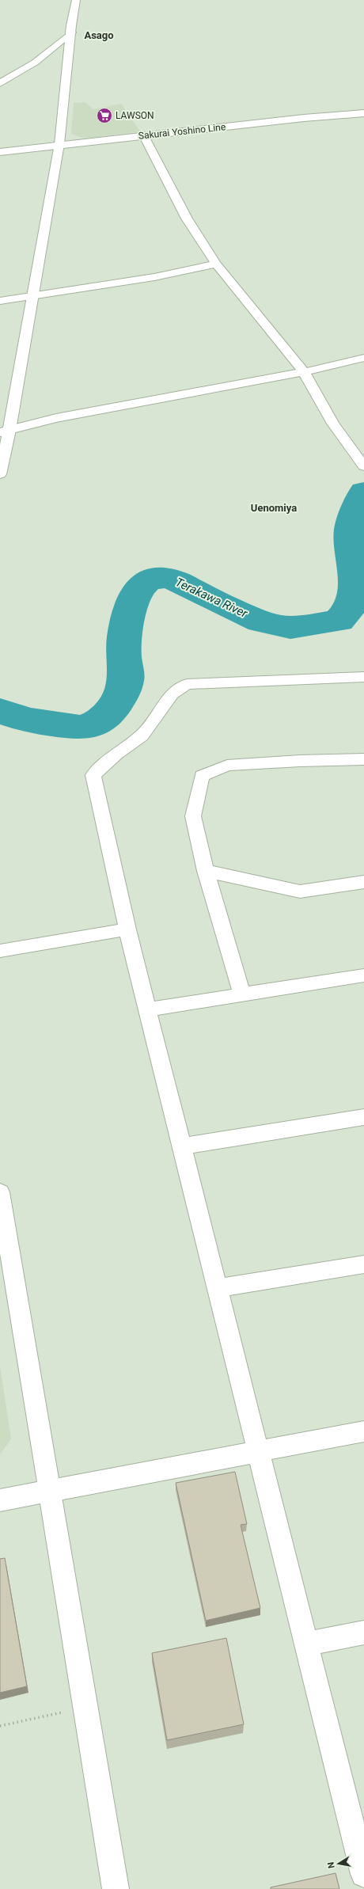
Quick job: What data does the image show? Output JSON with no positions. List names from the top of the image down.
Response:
{
  "streets": {
    "street": ["Sakurai Yoshino Line"]
  },
  "districts": ["Asago", "Uenomiya"],
  "water": ["Terakawa River"],
  "places": {
    "supermarket": ["LAWSON"]
  },
  "north": "left"
}
